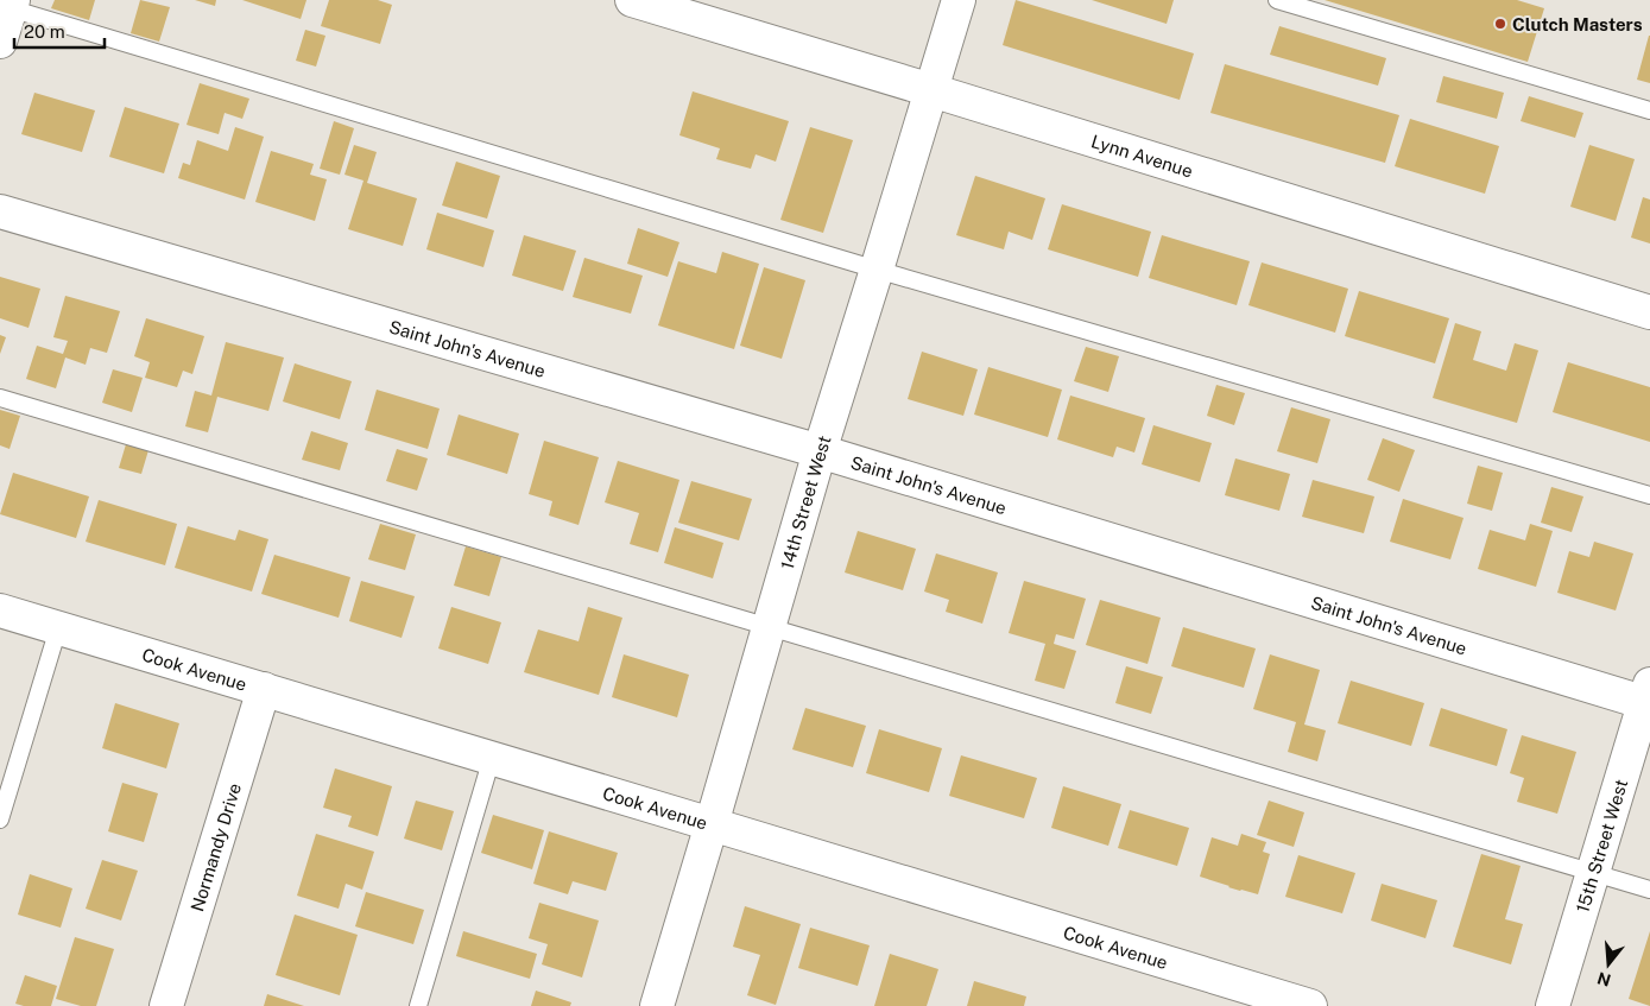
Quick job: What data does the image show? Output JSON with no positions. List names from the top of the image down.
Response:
{
  "streets": {
    "street": [
      "Lynn Avenue",
      "Saint John's Avenue",
      "14th Street West",
      "Cook Avenue",
      "15th Street West",
      "Normandy Drive"
    ]
  },
  "crossings": [
    ["Lynn Avenue", "14th Street West"],
    ["Saint John's Avenue", "14th Street West"],
    ["Saint John's Avenue", "15th Street West"],
    ["14th Street West", "Cook Avenue"],
    ["Cook Avenue", "Normandy Drive"]
  ],
  "places": ["Clutch Masters"],
  "scale_bar": "20 m",
  "north": "bottom"
}
